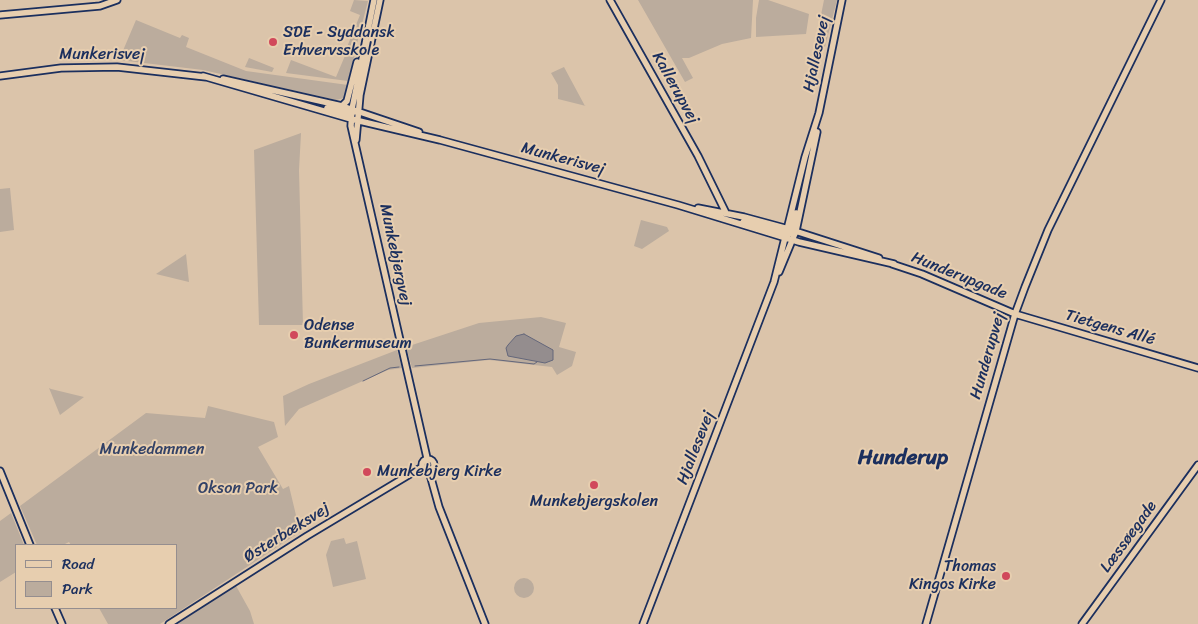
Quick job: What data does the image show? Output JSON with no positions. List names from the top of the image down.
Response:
{
  "streets": {
    "street": [
      "Hjallesevej",
      "Munkerisvej",
      "Kallerupvej",
      "Munkebjergvej",
      "Hunderupgade",
      "Tietgens Allé",
      "Hunderupvej",
      "Østerbæksvej",
      "Læssøegade"
    ]
  },
  "crossings": [
    ["Hjallesevej", "Munkerisvej"],
    ["Hjallesevej", "Hunderupgade"],
    ["Munkerisvej", "Kallerupvej"],
    ["Munkerisvej", "Munkebjergvej"],
    ["Munkerisvej", "Hunderupgade"],
    ["Munkebjergvej", "Østerbæksvej"],
    ["Hunderupgade", "Tietgens Allé"],
    ["Hunderupgade", "Hunderupvej"],
    ["Tietgens Allé", "Hunderupvej"]
  ],
  "districts": ["Hunderup"],
  "parks": ["Munkedammen", "Okson Park"],
  "places": [
    "SDE - Syddansk Erhvervsskole",
    "Odense Bunkermuseum",
    "Munkebjerg Kirke",
    "Munkebjergskolen",
    "Thomas Kingos Kirke"
  ],
  "legend": ["Road", "Park"]
}
